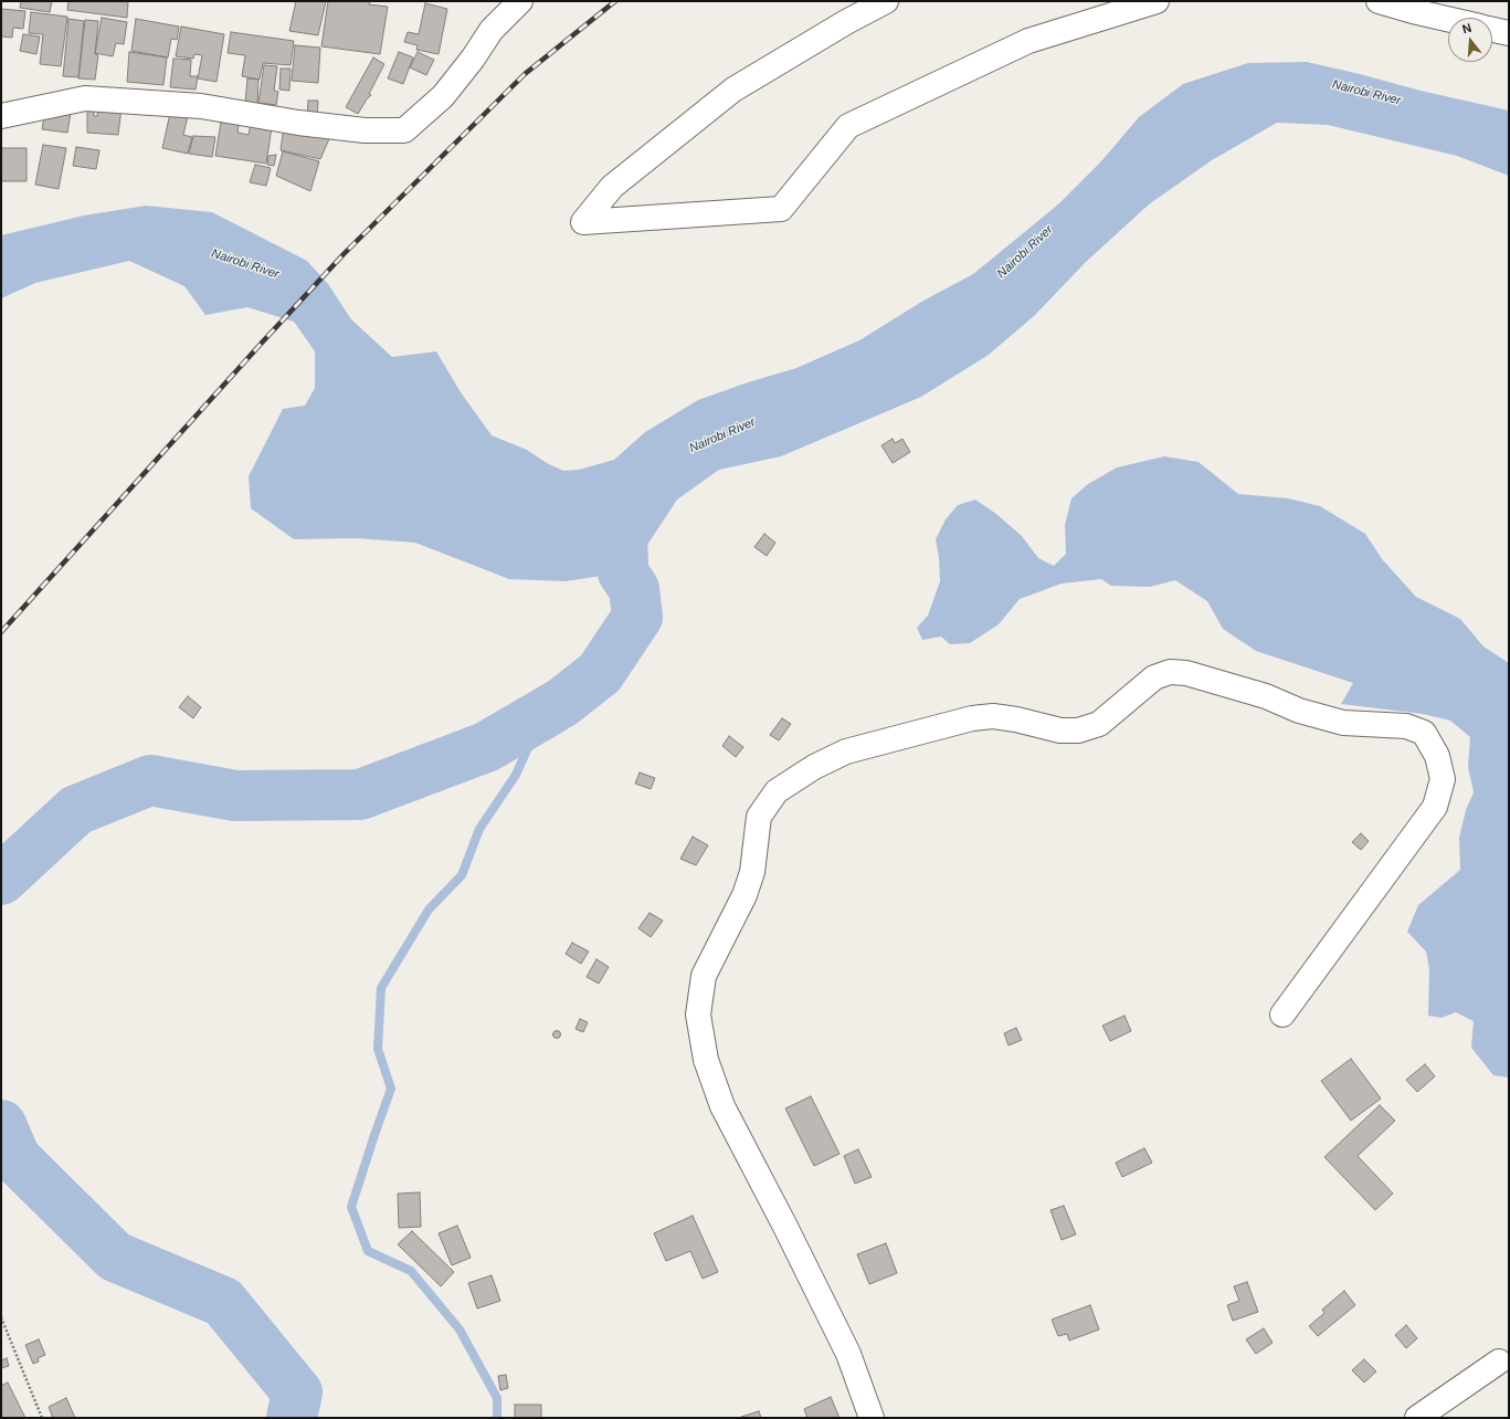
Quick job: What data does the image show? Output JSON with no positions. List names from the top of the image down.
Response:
{
  "water": ["Nairobi River"],
  "north": "top"
}
